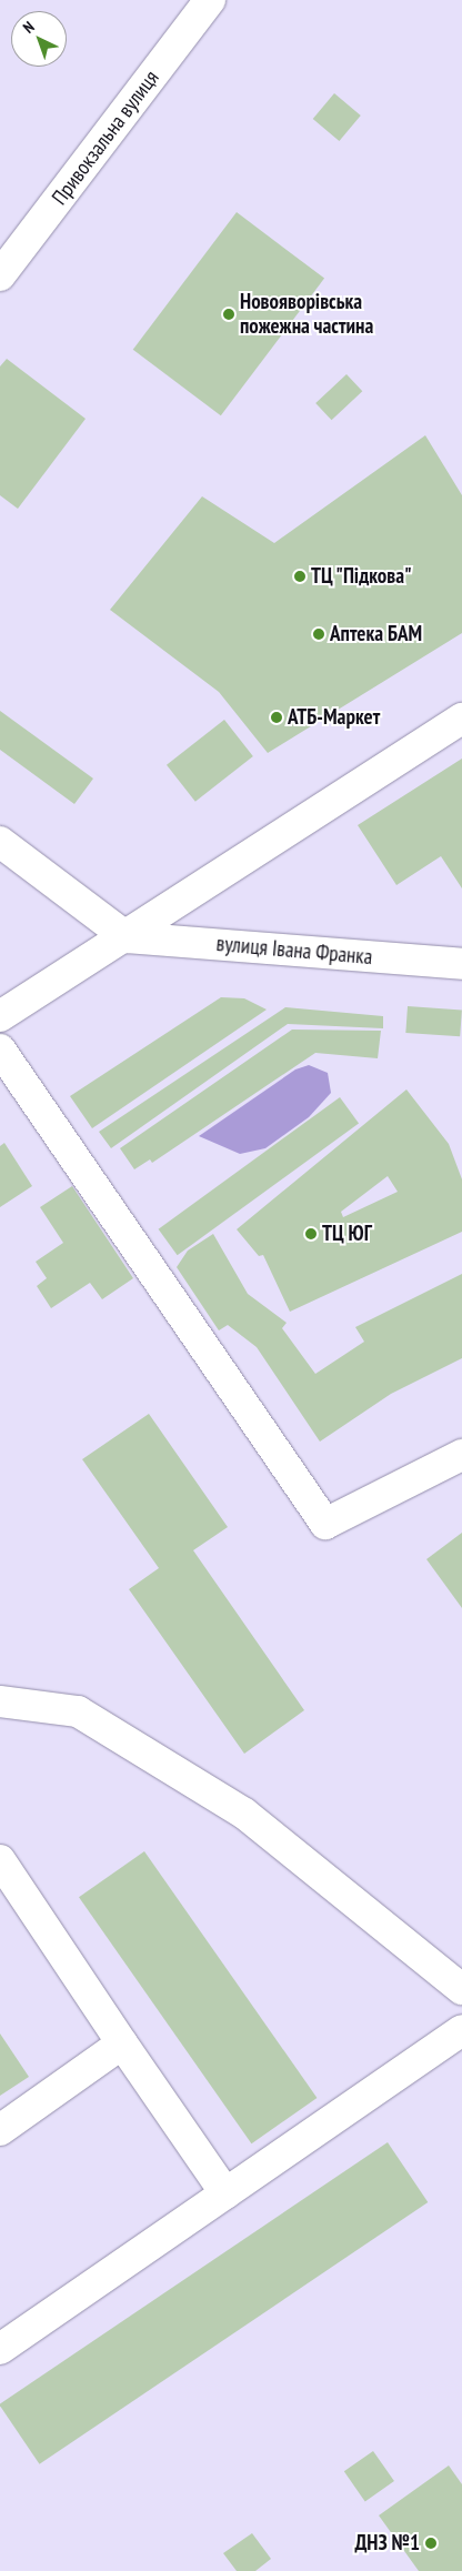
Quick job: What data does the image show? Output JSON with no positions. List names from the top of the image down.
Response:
{
  "streets": {
    "street": ["Привокзальна вулиця", "вулиця Івана Франка"]
  },
  "places": [
    "Новояворівська пожежна частина",
    "ТЦ \"Підкова\"",
    "Аптека БАМ",
    "АТБ-Маркет",
    "ТЦ ЮГ",
    "ДНЗ №1"
  ],
  "north": "top left"
}
